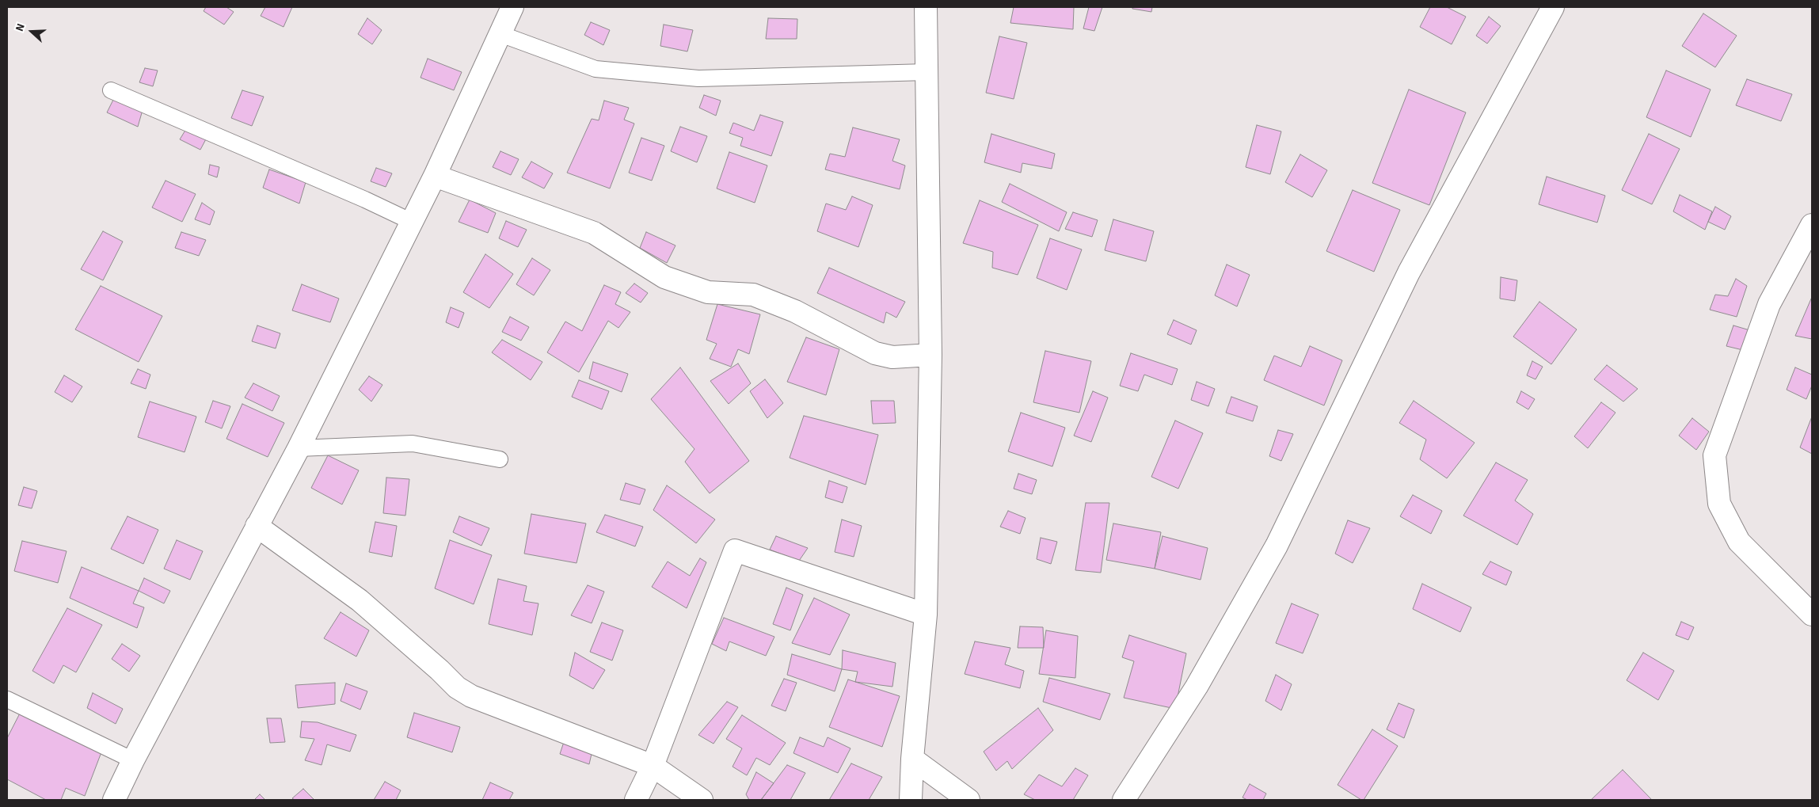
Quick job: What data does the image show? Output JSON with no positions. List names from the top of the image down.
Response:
{
  "north": "left"
}
